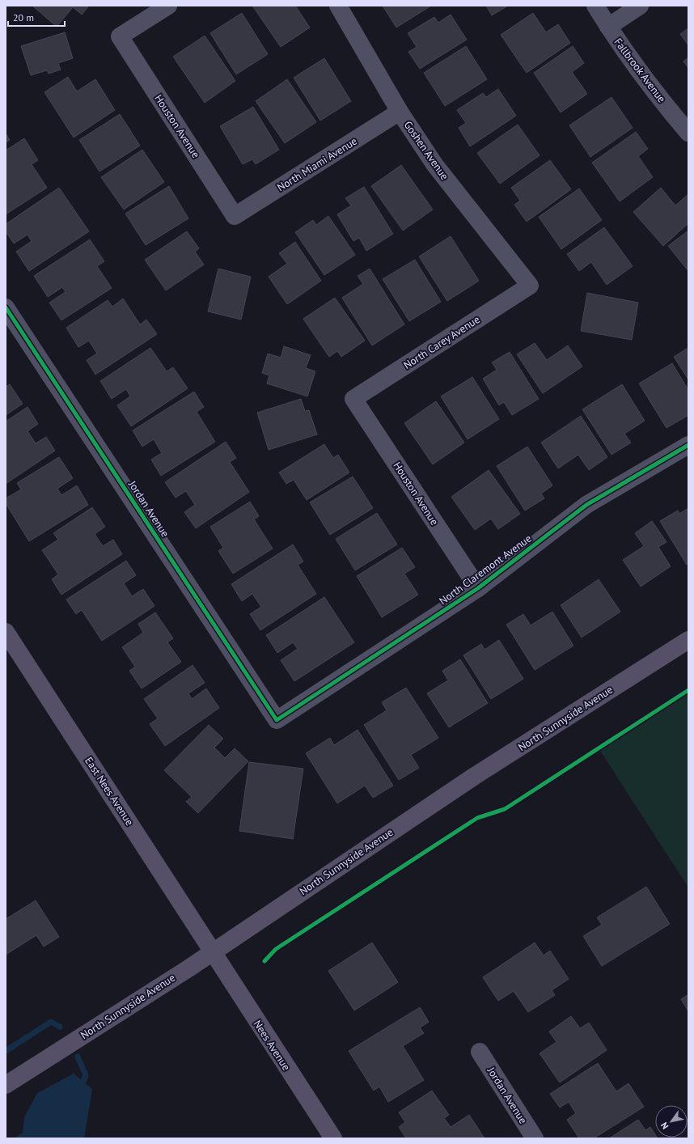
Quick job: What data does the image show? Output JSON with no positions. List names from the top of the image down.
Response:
{
  "streets": {
    "main road": ["North Sunnyside Avenue", "East Nees Avenue", "Nees Avenue"],
    "street": [
      "Fallbrook Avenue",
      "Houston Avenue",
      "Goshen Avenue",
      "North Miami Avenue",
      "North Carey Avenue",
      "Jordan Avenue",
      "North Claremont Avenue"
    ]
  },
  "crossings": [
    ["Houston Avenue", "North Miami Avenue"],
    ["Houston Avenue", "North Carey Avenue"],
    ["Houston Avenue", "North Claremont Avenue"],
    ["Goshen Avenue", "North Miami Avenue"],
    ["Goshen Avenue", "North Carey Avenue"],
    ["Jordan Avenue", "North Claremont Avenue"],
    ["North Sunnyside Avenue", "East Nees Avenue"],
    ["North Sunnyside Avenue", "Nees Avenue"],
    ["East Nees Avenue", "Nees Avenue"]
  ],
  "scale_bar": "20 m",
  "north": "bottom left"
}
